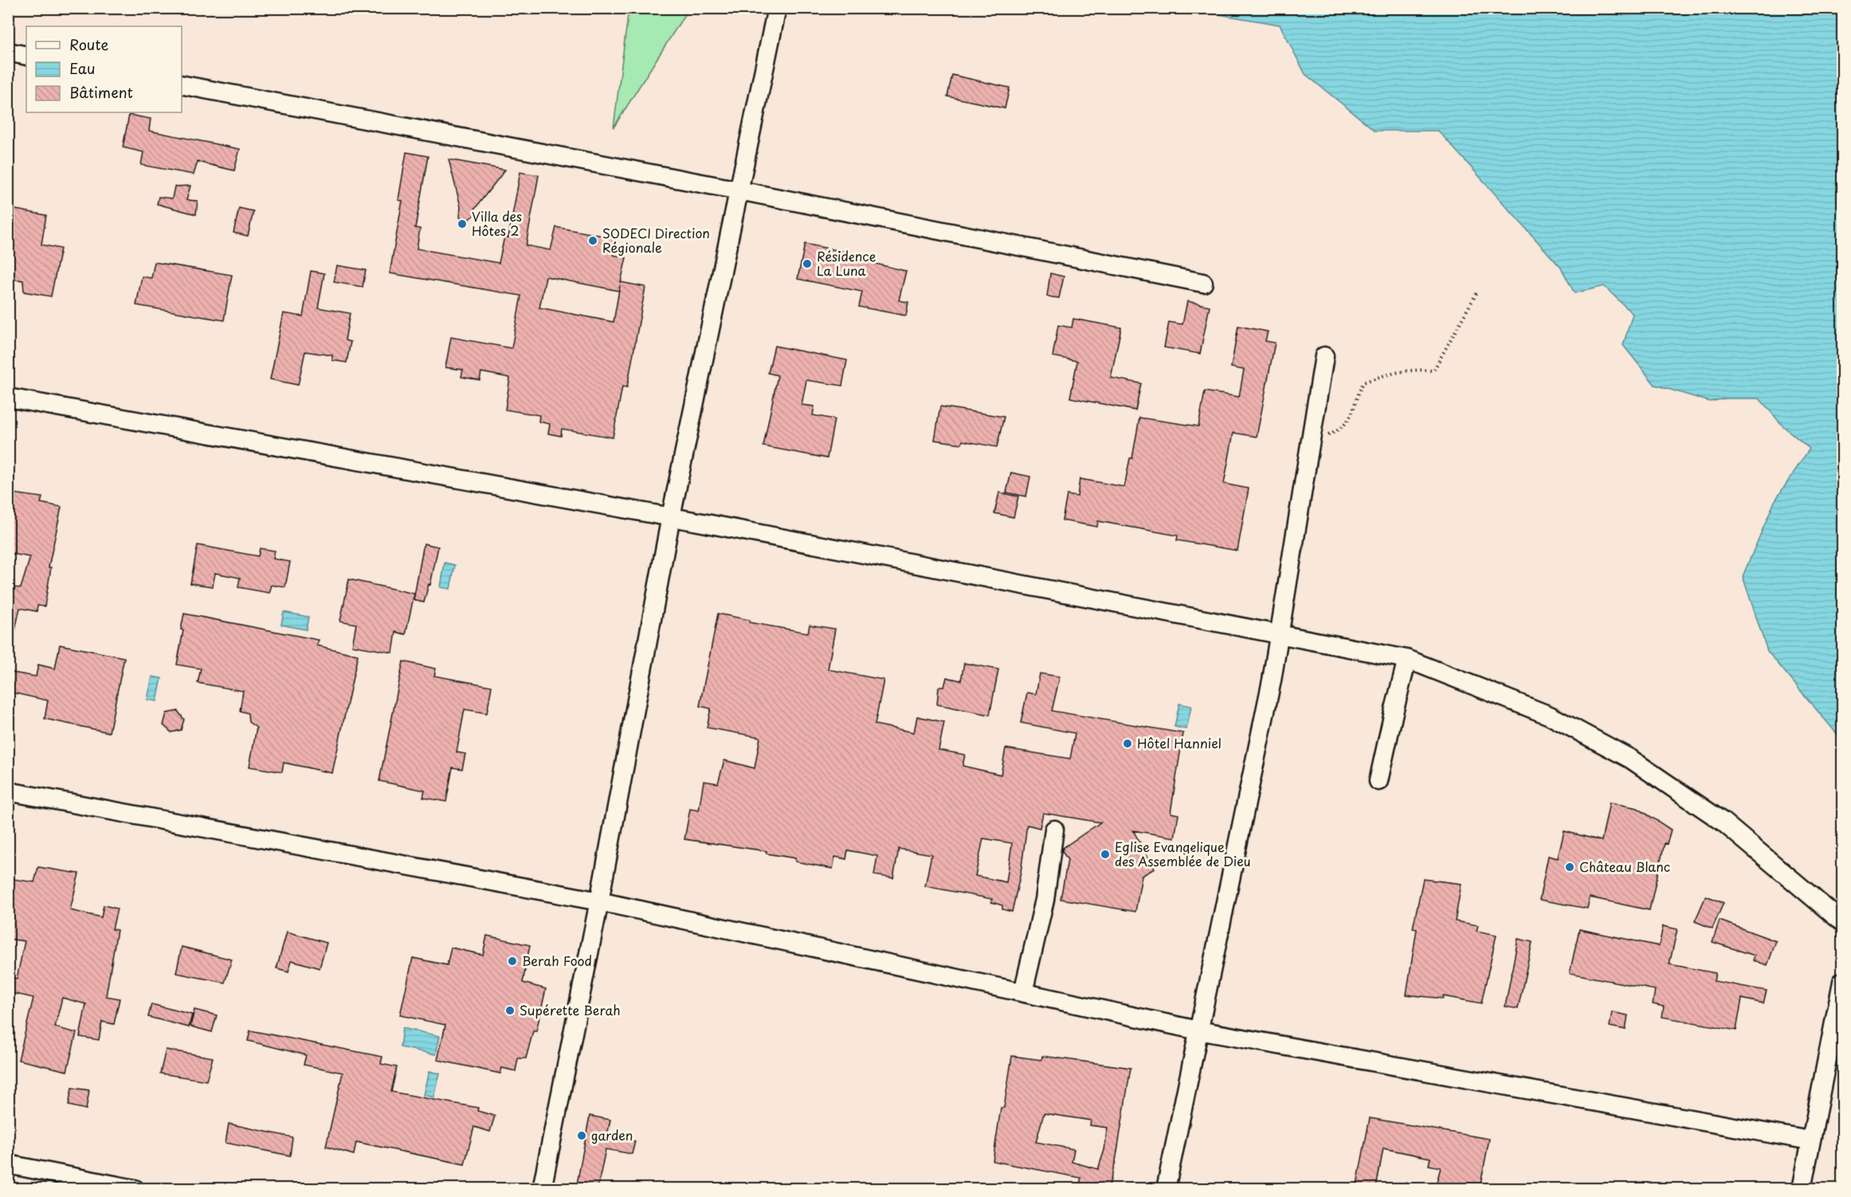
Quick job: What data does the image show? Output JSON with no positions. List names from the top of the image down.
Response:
{
  "places": [
    "Villa des Hôtes 2",
    "SODECI Direction Régionale",
    "Résidence La Luna",
    "Hôtel Hanniel",
    "Eglise Evangelique des Assemblée de Dieu",
    "Château Blanc",
    "Berah Food",
    "Supérette Berah",
    "garden"
  ],
  "legend": ["Route", "Eau", "Bâtiment"]
}
